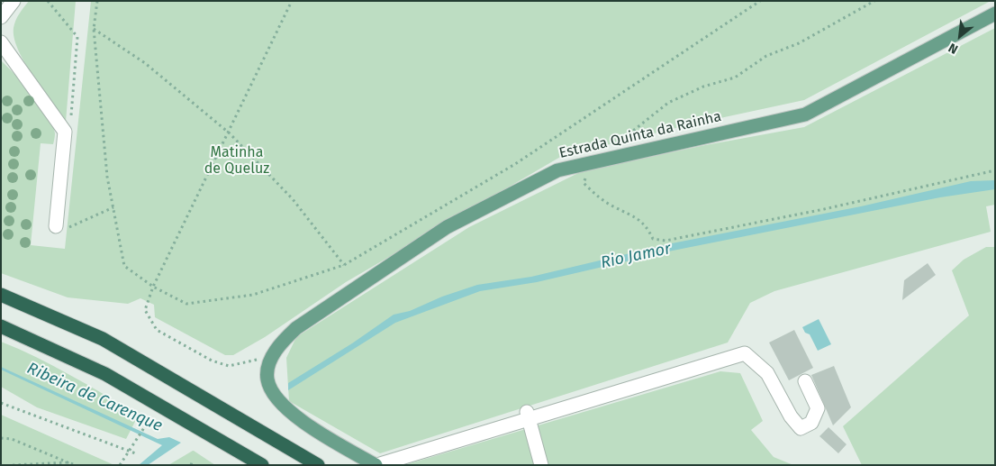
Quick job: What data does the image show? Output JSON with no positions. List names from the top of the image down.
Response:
{
  "streets": {
    "main road": ["Estrada Quinta da Rainha"]
  },
  "water": ["Rio Jamor", "Ribeira de Carenque"],
  "parks": ["Matinha de Queluz"],
  "north": "bottom left"
}
